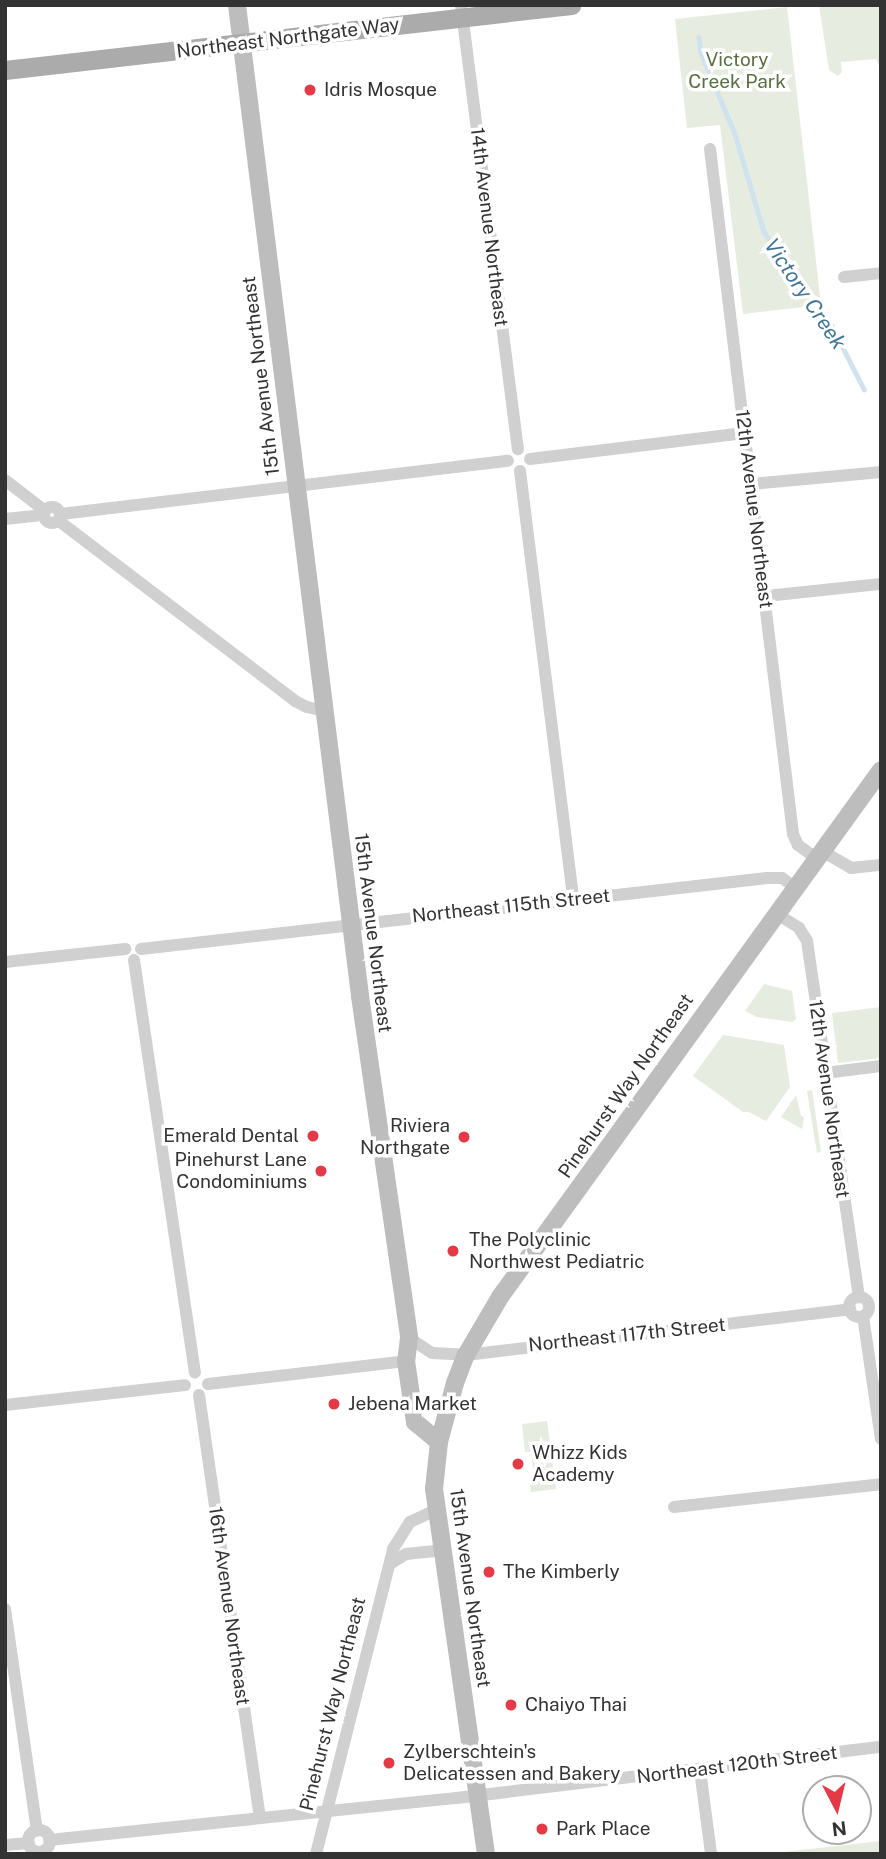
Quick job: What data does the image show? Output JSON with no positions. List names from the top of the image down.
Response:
{
  "streets": {
    "main road": ["Northeast Northgate Way"],
    "street": [
      "14th Avenue Northeast",
      "15th Avenue Northeast",
      "12th Avenue Northeast",
      "Northeast 115th Street",
      "Pinehurst Way Northeast",
      "Northeast 117th Street",
      "16th Avenue Northeast",
      "Northeast 120th Street"
    ]
  },
  "crossings": [
    ["Northeast Northgate Way", "14th Avenue Northeast"],
    ["Northeast Northgate Way", "15th Avenue Northeast"],
    ["15th Avenue Northeast", "Northeast 115th Street"],
    ["15th Avenue Northeast", "Pinehurst Way Northeast"],
    ["15th Avenue Northeast", "Northeast 117th Street"],
    ["15th Avenue Northeast", "Northeast 120th Street"],
    ["12th Avenue Northeast", "Pinehurst Way Northeast"],
    ["12th Avenue Northeast", "Northeast 117th Street"],
    ["Northeast 115th Street", "Pinehurst Way Northeast"],
    ["Pinehurst Way Northeast", "Northeast 117th Street"],
    ["Pinehurst Way Northeast", "Northeast 120th Street"],
    ["16th Avenue Northeast", "Northeast 120th Street"]
  ],
  "water": ["Victory Creek"],
  "parks": ["Victory Creek Park"],
  "places": [
    "Idris Mosque",
    "Emerald Dental",
    "Riviera Northgate",
    "Pinehurst Lane Condominiums",
    "The Polyclinic Northwest Pediatric",
    "Jebena Market",
    "Whizz Kids Academy",
    "The Kimberly",
    "Chaiyo Thai",
    "Zylberschtein's Delicatessen and Bakery",
    "Park Place"
  ],
  "north": "bottom"
}
